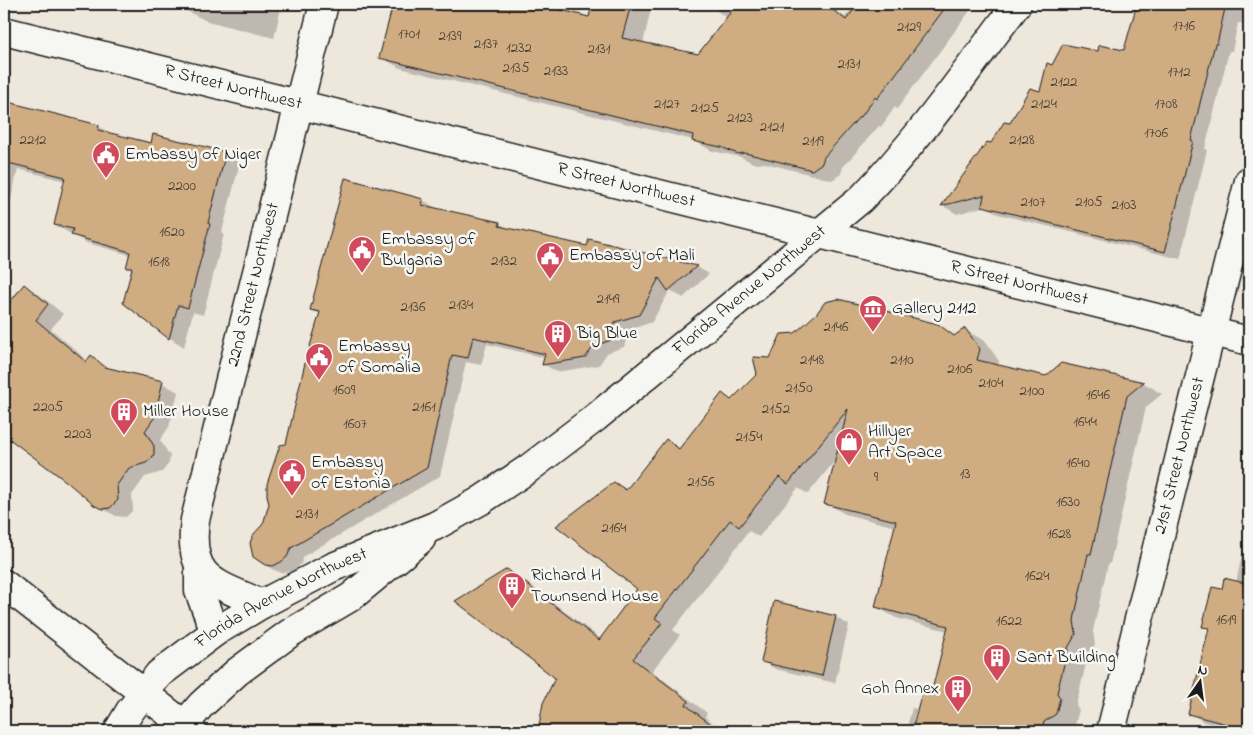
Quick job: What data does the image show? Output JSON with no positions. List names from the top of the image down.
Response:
{
  "streets": {
    "main road": [
      "R Street Northwest",
      "22nd Street Northwest",
      "Florida Avenue Northwest",
      "21st Street Northwest"
    ]
  },
  "crossings": [
    ["R Street Northwest", "22nd Street Northwest"],
    ["R Street Northwest", "Florida Avenue Northwest"],
    ["R Street Northwest", "21st Street Northwest"],
    ["22nd Street Northwest", "Florida Avenue Northwest"]
  ],
  "places": {
    "public building": [
      "Embassy of Niger",
      "Embassy of Bulgaria",
      "Embassy of Mali",
      "Embassy of Somalia",
      "Embassy of Estonia"
    ],
    "museum": ["Gallery 2112"],
    "building": [
      "Big Blue",
      "Miller House",
      "Richard H Townsend House",
      "Sant Building",
      "Goh Annex"
    ],
    "shop": ["Hillyer Art Space"]
  },
  "house_numbers": [
    "1716",
    "2129",
    "1701",
    "2139",
    "2137",
    "1232",
    "2131",
    "2131",
    "2135",
    "2133",
    "1712",
    "2122",
    "2127",
    "2124",
    "1708",
    "2125",
    "2123",
    "2121",
    "1706",
    "2212",
    "2128",
    "2119",
    "2200",
    "2107",
    "2105",
    "2103",
    "1620",
    "2132",
    "1618",
    "2149",
    "2134",
    "2136",
    "2146",
    "2148",
    "2110",
    "2106",
    "2104",
    "2150",
    "1609",
    "2100",
    "1646",
    "2205",
    "2161",
    "2152",
    "1644",
    "1607",
    "2203",
    "2154",
    "1640",
    "13",
    "9",
    "2156",
    "1630",
    "2131",
    "2164",
    "1628",
    "1624",
    "1619",
    "1622"
  ],
  "north": "top"
}
